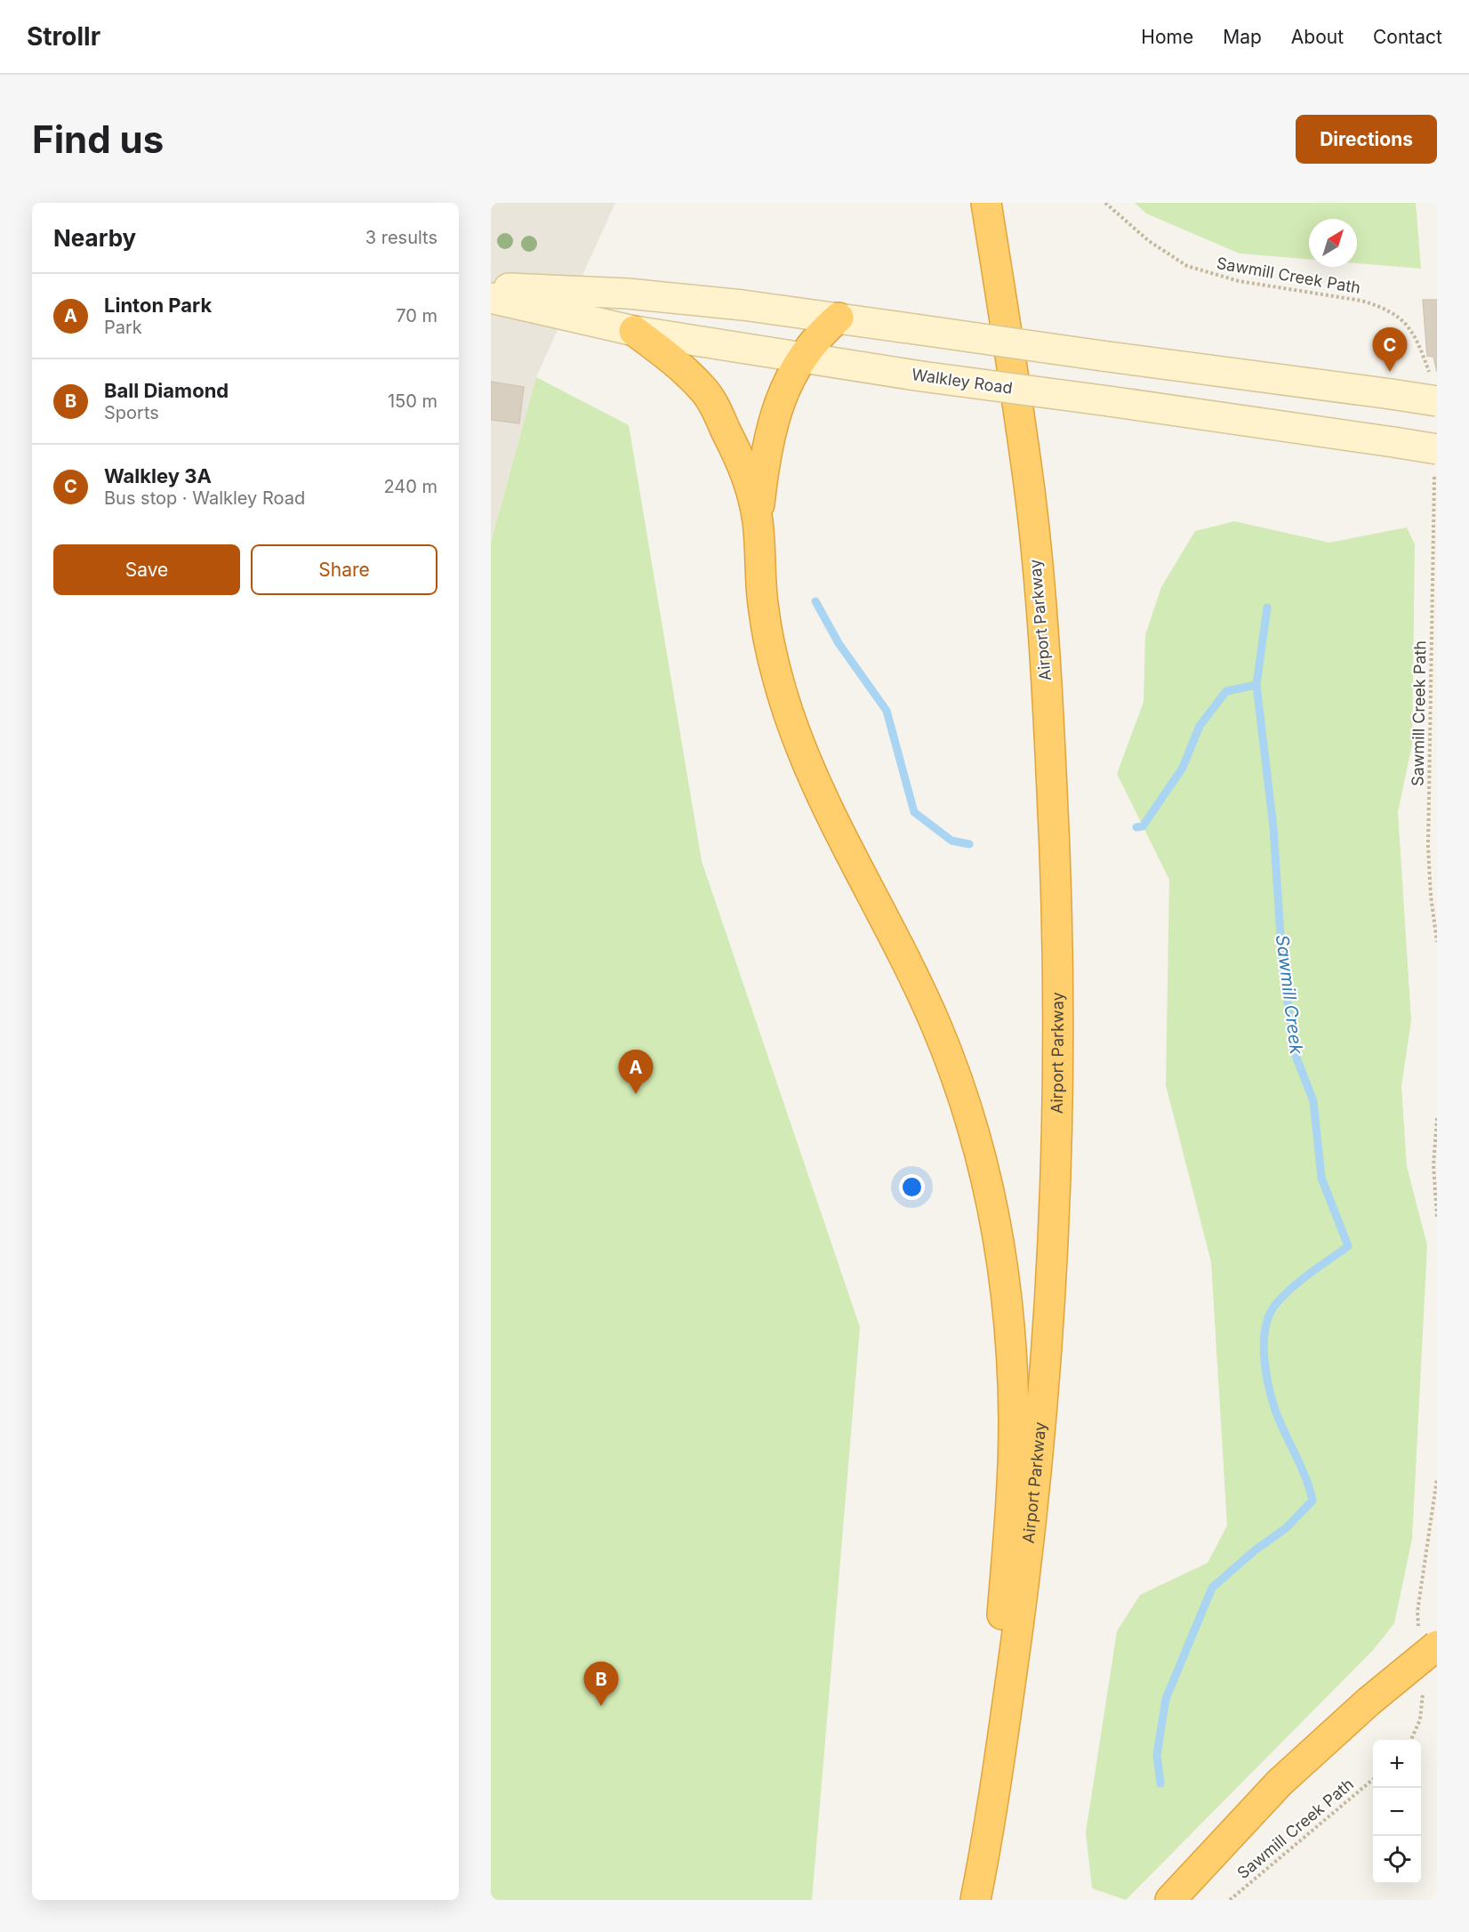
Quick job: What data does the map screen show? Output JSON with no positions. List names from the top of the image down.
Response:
{
  "streets": {
    "highway": ["Airport Parkway"],
    "main road": ["Walkley Road"],
    "path": ["Sawmill Creek Path"]
  },
  "water": ["Sawmill Creek"],
  "north": "top right",
  "page": {
    "header": "Strollr",
    "nav": [
      "Home",
      "Map",
      "About",
      "Contact"
    ],
    "buttons": [
      "Directions",
      ["Save", "Share"]
    ],
    "title": "Find us",
    "heading": ["Nearby", "3 results"],
    "list": [
      {
        "mark": "A",
        "name": "Linton Park",
        "note": "Park",
        "value": "70 m"
      },
      {
        "mark": "B",
        "name": "Ball Diamond",
        "note": "Sports",
        "value": "150 m"
      },
      {
        "mark": "C",
        "name": "Walkley 3A",
        "note": "Bus stop · Walkley Road",
        "value": "240 m"
      }
    ],
    "pins": ["C", "A", "B"],
    "map_buttons": ["+", "−"]
  }
}
